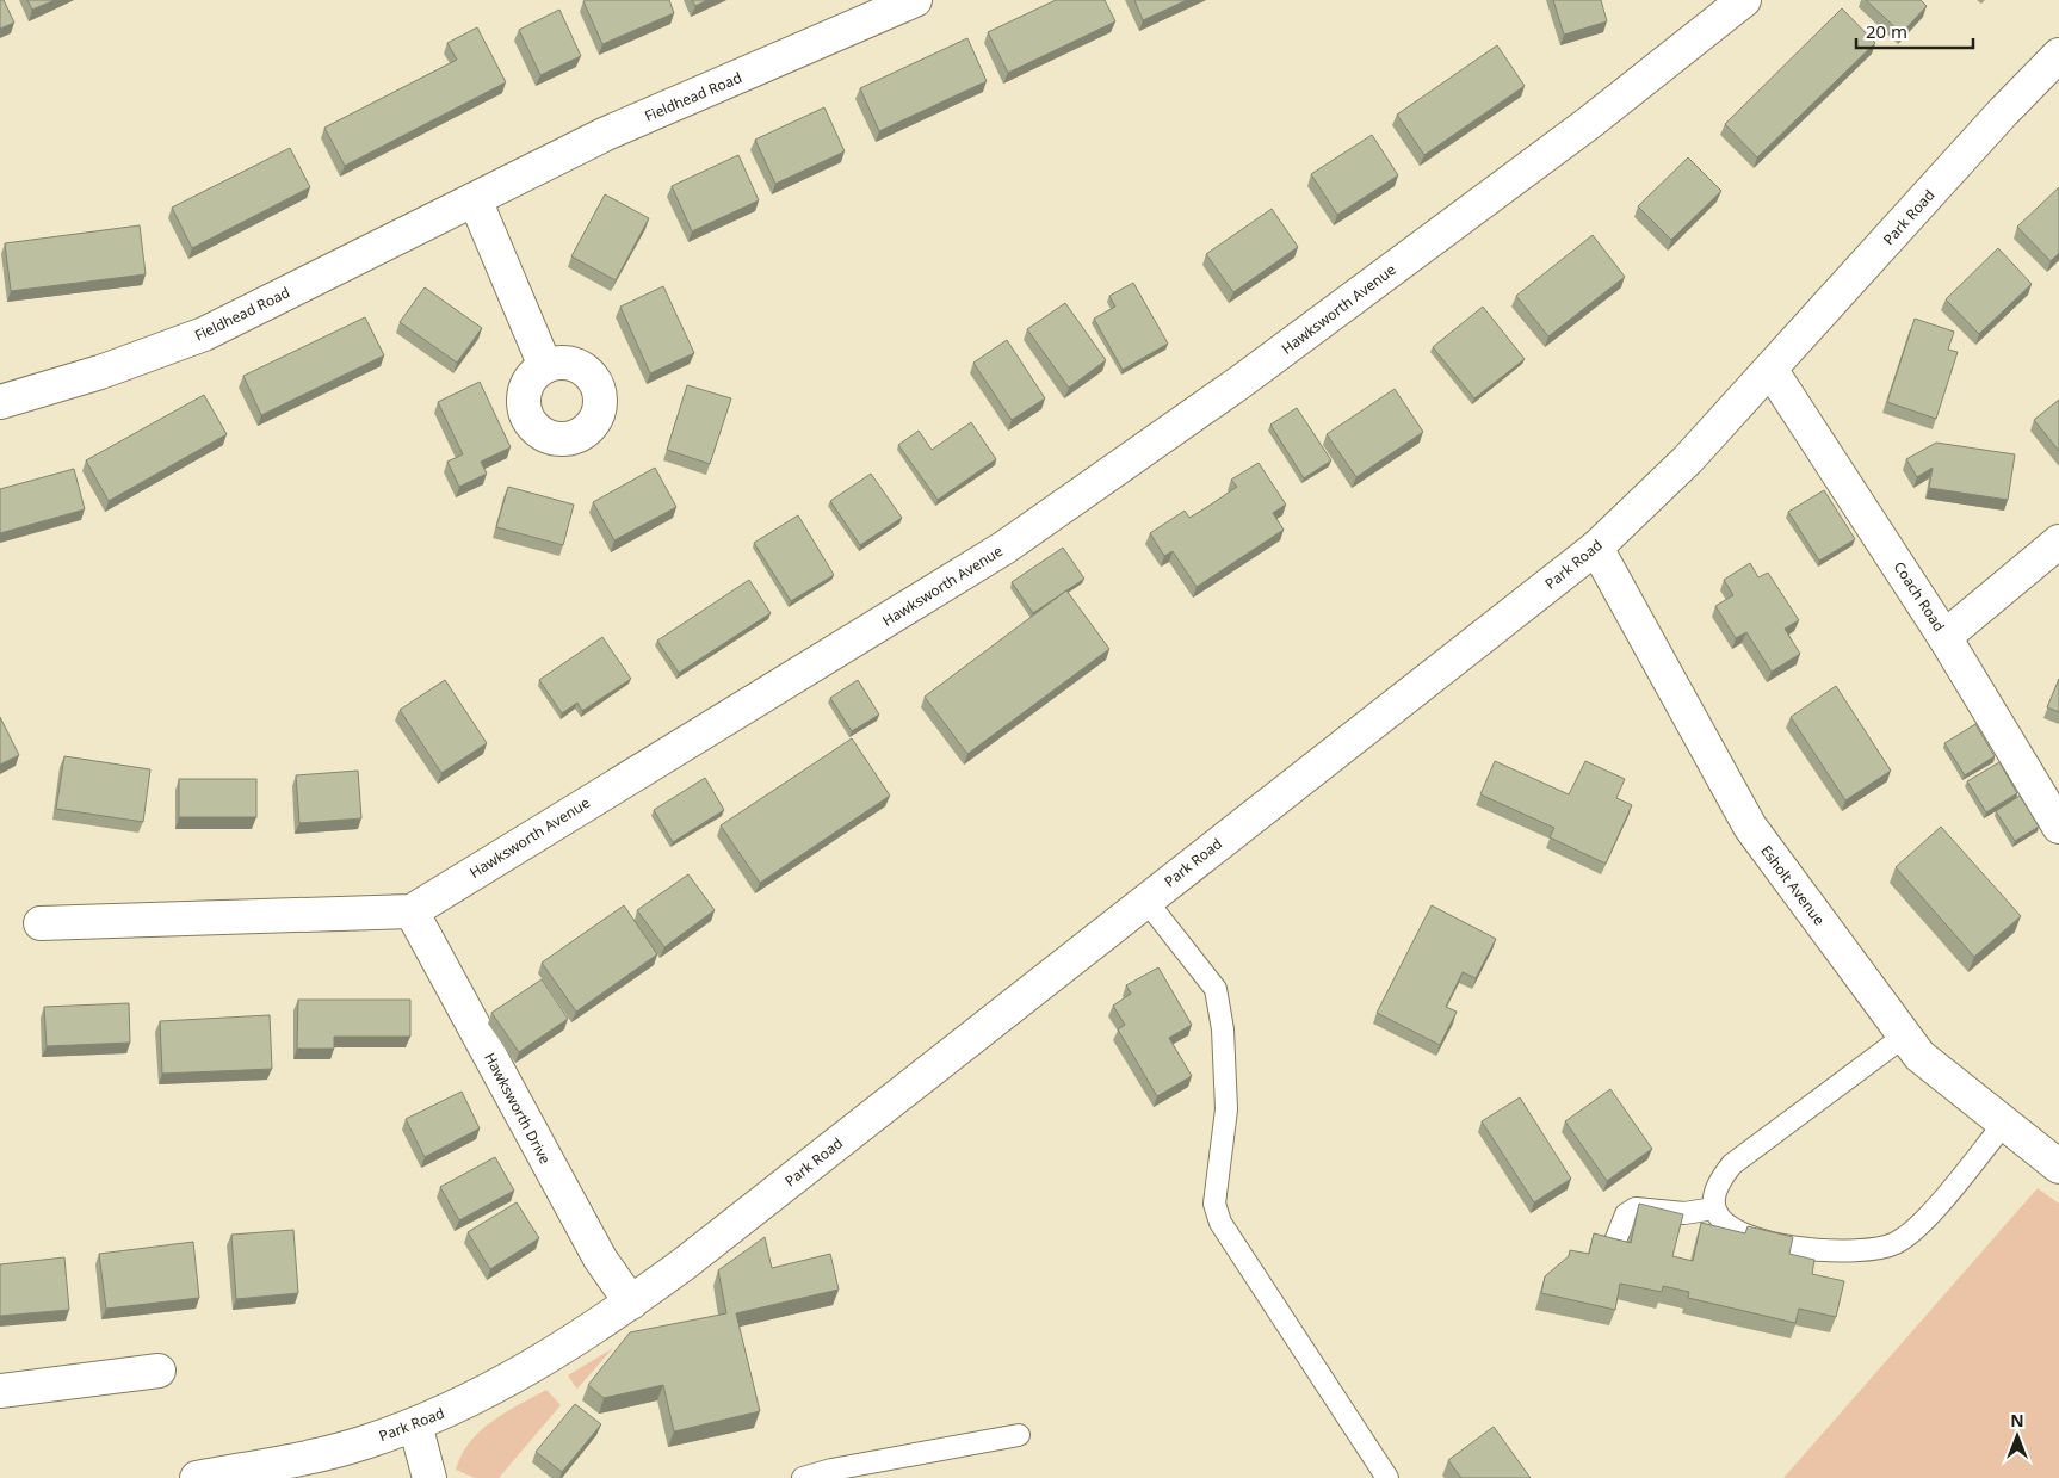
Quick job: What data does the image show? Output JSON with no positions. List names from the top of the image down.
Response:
{
  "streets": {
    "street": [
      "Fieldhead Road",
      "Park Road",
      "Hawksworth Avenue",
      "Coach Road",
      "Esholt Avenue",
      "Hawksworth Drive"
    ]
  },
  "crossings": [
    ["Park Road", "Coach Road"],
    ["Park Road", "Esholt Avenue"],
    ["Park Road", "Hawksworth Drive"],
    ["Hawksworth Avenue", "Hawksworth Drive"]
  ],
  "scale_bar": "20 m",
  "north": "top"
}
